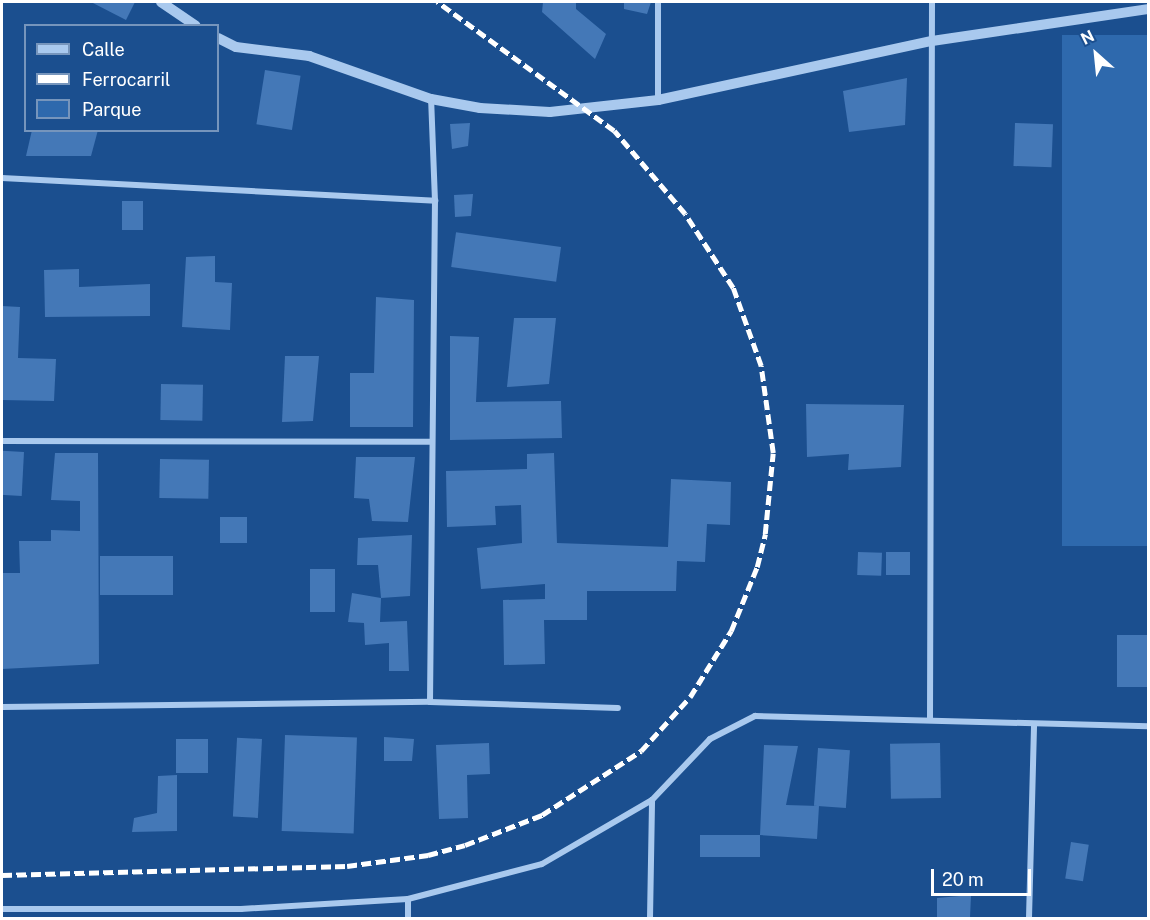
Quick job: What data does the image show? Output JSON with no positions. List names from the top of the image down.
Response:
{
  "legend": ["Calle", "Ferrocarril", "Parque"],
  "scale_bar": "20 m",
  "north": "top left"
}
